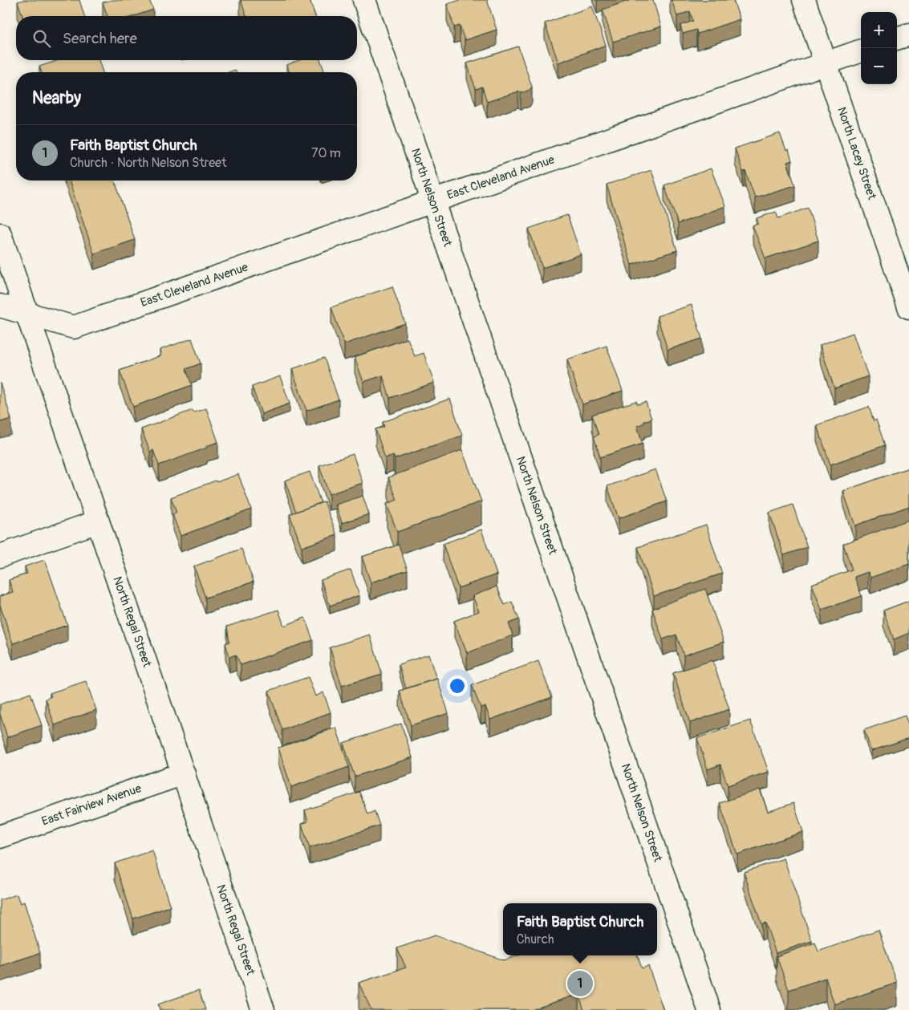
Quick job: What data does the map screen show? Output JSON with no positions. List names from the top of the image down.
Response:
{
  "streets": {
    "street": [
      "North Lacey Street",
      "East Cleveland Avenue",
      "North Nelson Street",
      "North Regal Street",
      "East Fairview Avenue"
    ]
  },
  "crossings": [
    ["North Lacey Street", "East Cleveland Avenue"],
    ["East Cleveland Avenue", "North Nelson Street"],
    ["East Cleveland Avenue", "North Regal Street"],
    ["North Regal Street", "East Fairview Avenue"]
  ],
  "page": {
    "map_buttons": ["+", "−"],
    "search": "Search here",
    "heading": "Nearby",
    "list": [
      {
        "mark": "1",
        "name": "Faith Baptist Church",
        "note": "Church · North Nelson Street",
        "value": "70 m"
      }
    ],
    "popup": ["Faith Baptist Church", "Church"],
    "pins": "1"
  }
}
